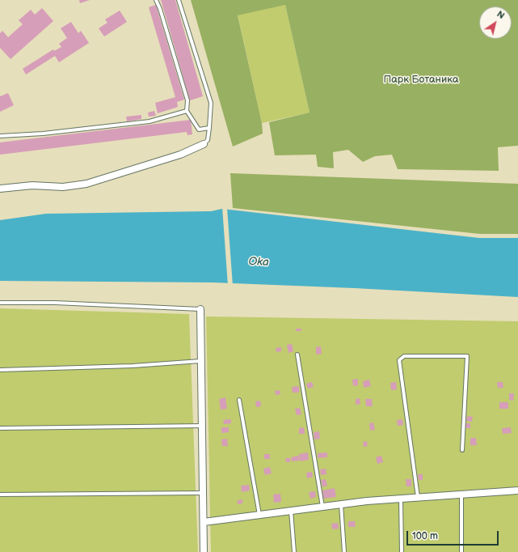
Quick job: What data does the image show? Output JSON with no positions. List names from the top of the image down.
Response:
{
  "water": ["Oka"],
  "parks": ["Парк Ботаника"],
  "scale_bar": "100 m",
  "north": "top right"
}
